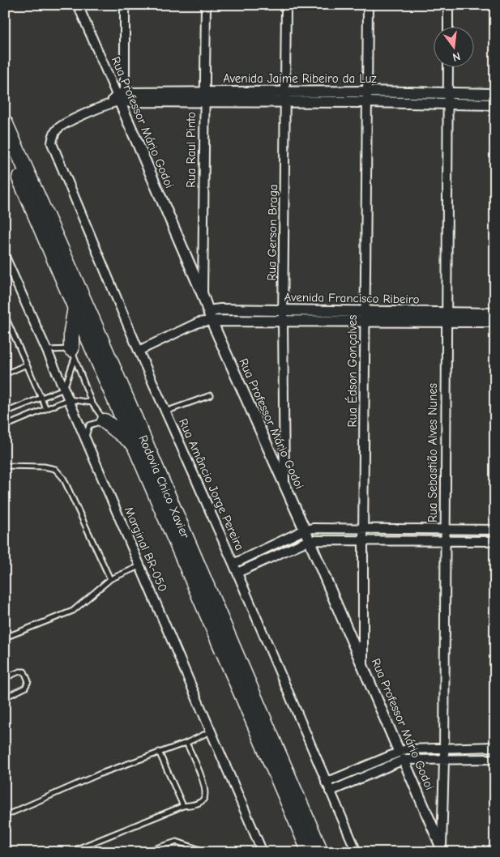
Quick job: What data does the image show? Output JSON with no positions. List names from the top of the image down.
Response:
{
  "streets": {
    "highway": ["Rodovia Chico Xavier"],
    "street": [
      "Avenida Jaime Ribeiro da Luz",
      "Rua Professor Mário Godoi",
      "Rua Raul Pinto",
      "Rua Gerson Braga",
      "Avenida Francisco Ribeiro",
      "Rua Édson Gonçalves",
      "Rua Sebastião Alves Nunes",
      "Rua Amâncio Jorge Pereira",
      "Marginal BR-050"
    ]
  },
  "crossings": [
    ["Avenida Jaime Ribeiro da Luz", "Rua Professor Mário Godoi"],
    ["Avenida Jaime Ribeiro da Luz", "Rua Raul Pinto"],
    ["Avenida Jaime Ribeiro da Luz", "Rua Gerson Braga"],
    ["Avenida Jaime Ribeiro da Luz", "Rua Édson Gonçalves"],
    ["Avenida Jaime Ribeiro da Luz", "Rua Sebastião Alves Nunes"],
    ["Avenida Jaime Ribeiro da Luz", "Rua Amâncio Jorge Pereira"],
    ["Rua Professor Mário Godoi", "Rua Raul Pinto"],
    ["Rua Professor Mário Godoi", "Rua Gerson Braga"],
    ["Rua Professor Mário Godoi", "Avenida Francisco Ribeiro"],
    ["Rua Professor Mário Godoi", "Rua Édson Gonçalves"],
    ["Rua Professor Mário Godoi", "Rua Sebastião Alves Nunes"],
    ["Rua Gerson Braga", "Avenida Francisco Ribeiro"],
    ["Avenida Francisco Ribeiro", "Rua Édson Gonçalves"],
    ["Avenida Francisco Ribeiro", "Rua Sebastião Alves Nunes"]
  ],
  "north": "bottom"
}
